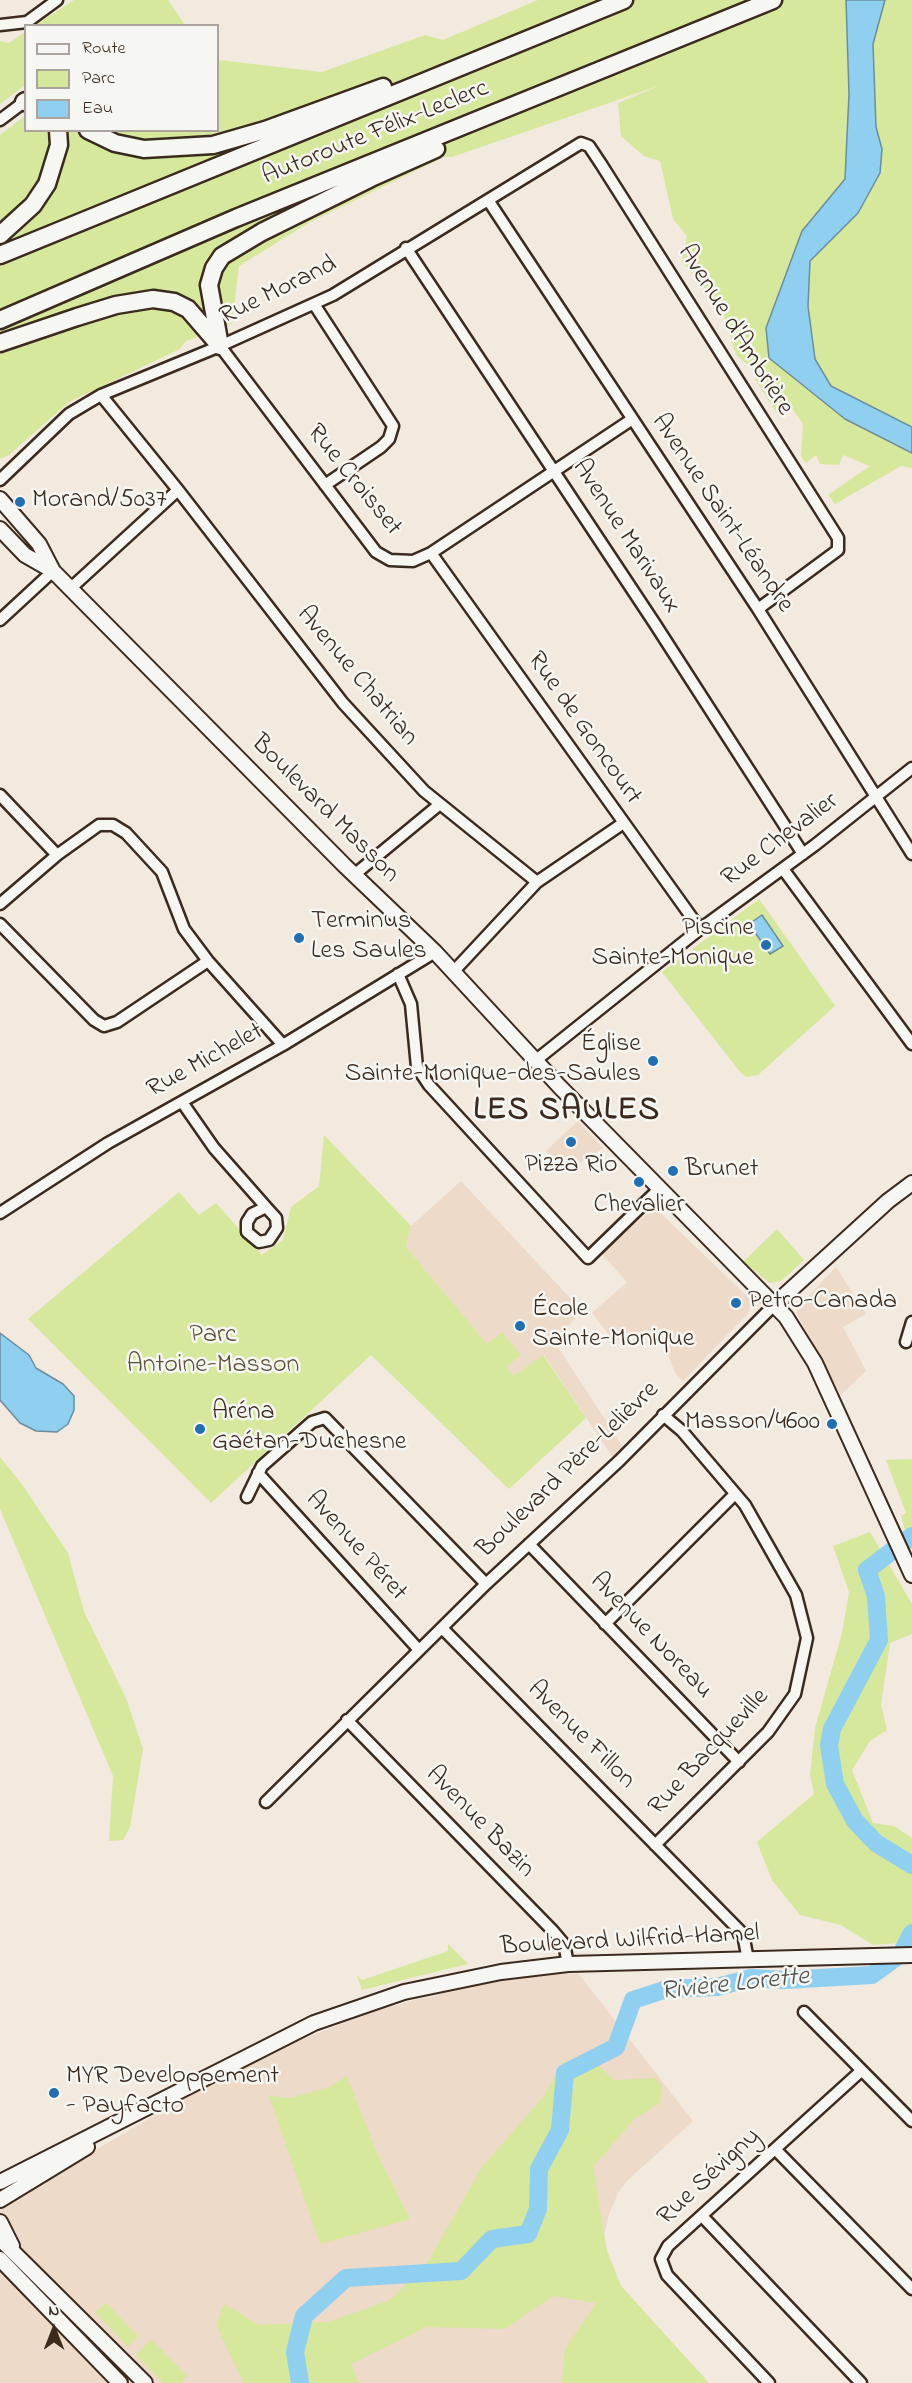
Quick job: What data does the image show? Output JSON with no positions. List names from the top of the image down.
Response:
{
  "streets": {
    "highway": ["Autoroute Félix-Leclerc"],
    "main road": ["Boulevard Masson", "Boulevard Père-Lelièvre", "Boulevard Wilfrid-Hamel"],
    "street": [
      "Rue Morand",
      "Avenue d'Ambrière",
      "Rue Croisset",
      "Avenue Saint-Léandre",
      "Avenue Marivaux",
      "Avenue Chatrian",
      "Rue de Goncourt",
      "Rue Chevalier",
      "Rue Michelet",
      "Avenue Péret",
      "Avenue Noreau",
      "Avenue Fillon",
      "Rue Bacqueville",
      "Avenue Bazin",
      "Rue Sévigny"
    ]
  },
  "crossings": [
    ["Rue Morand", "Avenue d'Ambrière"],
    ["Rue Morand", "Rue Croisset"],
    ["Rue Morand", "Avenue Saint-Léandre"],
    ["Rue Morand", "Avenue Marivaux"],
    ["Rue Morand", "Avenue Chatrian"],
    ["Avenue d'Ambrière", "Avenue Saint-Léandre"],
    ["Rue Croisset", "Avenue Saint-Léandre"],
    ["Rue Croisset", "Avenue Marivaux"],
    ["Rue Croisset", "Rue de Goncourt"],
    ["Avenue Saint-Léandre", "Rue Chevalier"],
    ["Avenue Marivaux", "Rue Chevalier"],
    ["Rue de Goncourt", "Rue Chevalier"],
    ["Boulevard Masson", "Rue Chevalier"],
    ["Boulevard Masson", "Rue Michelet"],
    ["Boulevard Masson", "Boulevard Père-Lelièvre"],
    ["Boulevard Père-Lelièvre", "Avenue Péret"],
    ["Boulevard Père-Lelièvre", "Avenue Noreau"],
    ["Boulevard Père-Lelièvre", "Avenue Fillon"],
    ["Boulevard Père-Lelièvre", "Rue Bacqueville"],
    ["Boulevard Père-Lelièvre", "Avenue Bazin"],
    ["Avenue Noreau", "Rue Bacqueville"],
    ["Avenue Fillon", "Rue Bacqueville"],
    ["Avenue Fillon", "Boulevard Wilfrid-Hamel"],
    ["Avenue Bazin", "Boulevard Wilfrid-Hamel"]
  ],
  "districts": ["LES SAULES"],
  "water": ["Rivière Lorette"],
  "parks": ["Parc Antoine-Masson"],
  "places": [
    "Morand/5037",
    "Terminus Les Saules",
    "Piscine Sainte-Monique",
    "Église Sainte-Monique-des-Saules",
    "Pizza Rio",
    "Brunet",
    "Chevalier",
    "Petro-Canada",
    "École Sainte-Monique",
    "Masson/4600",
    "Aréna Gaétan-Duchesne",
    "MYR Developpement - Payfacto"
  ],
  "legend": ["Route", "Parc", "Eau"],
  "north": "top"
}
